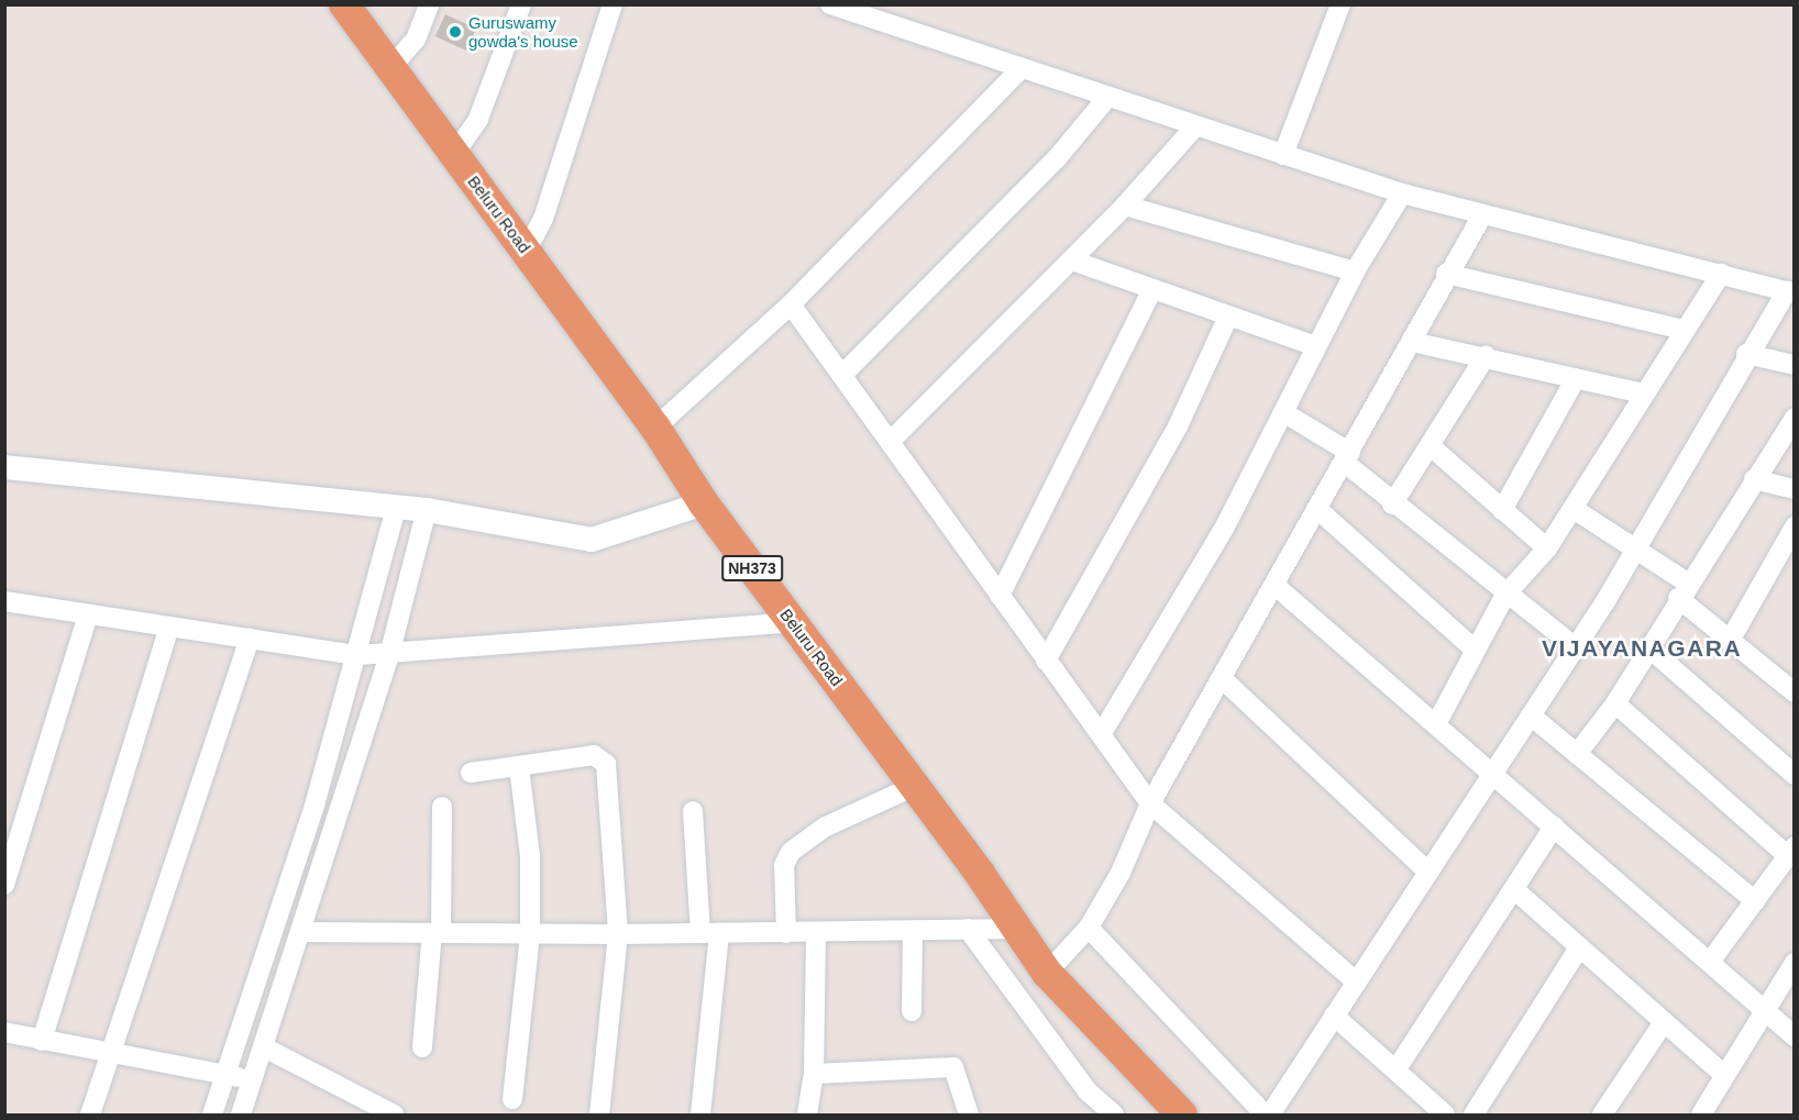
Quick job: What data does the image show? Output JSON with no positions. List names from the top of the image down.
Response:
{
  "streets": {
    "highway": ["Beluru Road", "NH373"]
  },
  "districts": ["VIJAYANAGARA"],
  "places": ["Guruswamy gowda's house"]
}
